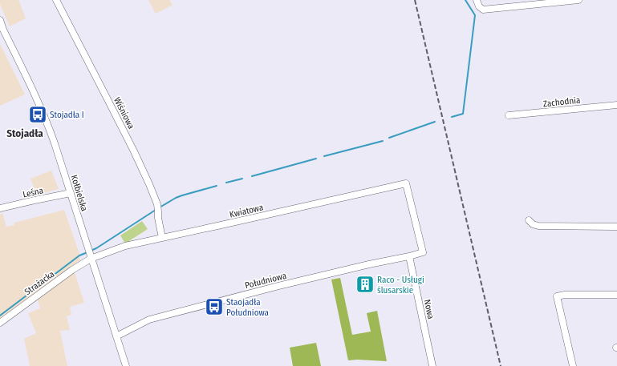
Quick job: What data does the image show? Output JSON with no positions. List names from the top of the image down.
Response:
{
  "streets": {
    "street": [
      "Zachodnia",
      "Wiśniowa",
      "Leśna",
      "Kołbielska",
      "Kwiatowa",
      "Południowa",
      "Strażacka",
      "Nowa"
    ]
  },
  "crossings": [
    ["Wiśniowa", "Kwiatowa"],
    ["Leśna", "Kołbielska"],
    ["Kołbielska", "Kwiatowa"],
    ["Kołbielska", "Południowa"],
    ["Kołbielska", "Strażacka"],
    ["Kwiatowa", "Południowa"],
    ["Kwiatowa", "Strażacka"],
    ["Południowa", "Nowa"]
  ],
  "districts": ["Stojadła"],
  "places": {
    "bus stop": ["Stojadła I", "Staojadła Południowa"],
    "building": ["Raco - Usługi ślusarskie"]
  }
}
